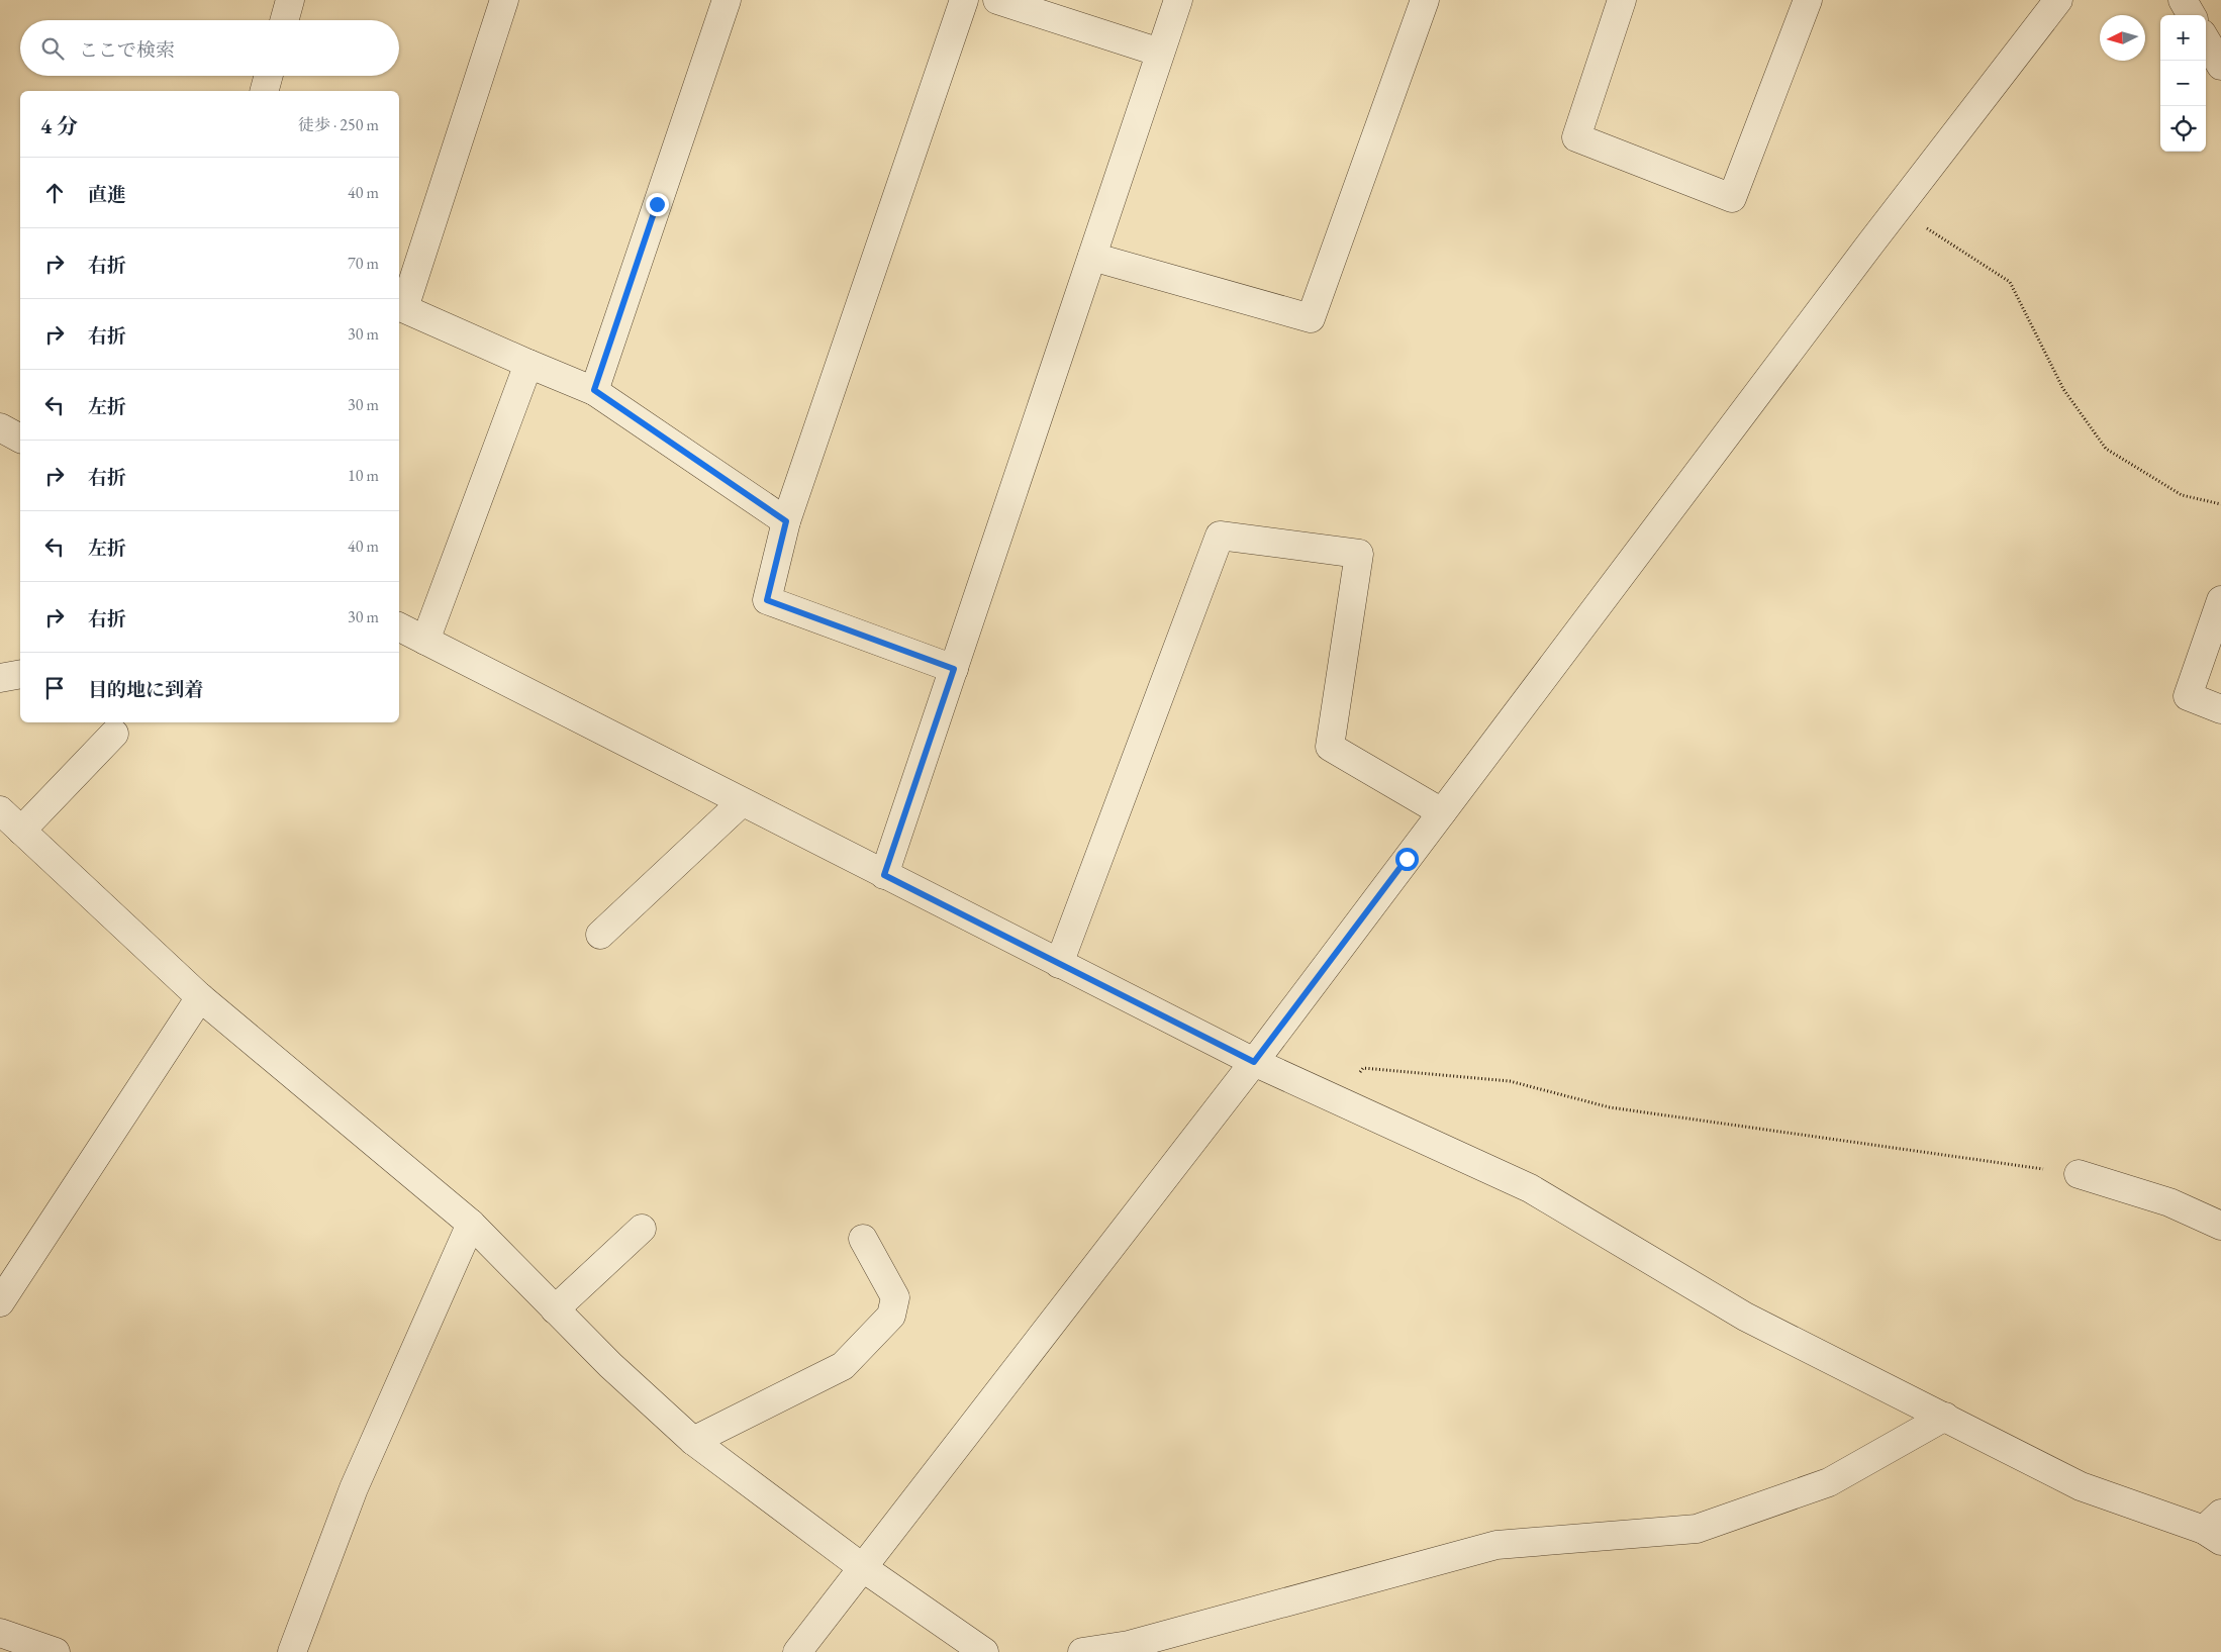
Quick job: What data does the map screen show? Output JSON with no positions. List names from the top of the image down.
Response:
{
  "north": "left",
  "page": {
    "map_buttons": ["+", "−"],
    "search": "ここで検索",
    "heading": ["4 分", "徒歩 · 250 m"],
    "list": [
      ["直進", "40 m"],
      ["右折", "70 m"],
      ["右折", "30 m"],
      ["左折", "30 m"],
      ["右折", "10 m"],
      ["左折", "40 m"],
      ["右折", "30 m"],
      "目的地に到着"
    ]
  }
}
